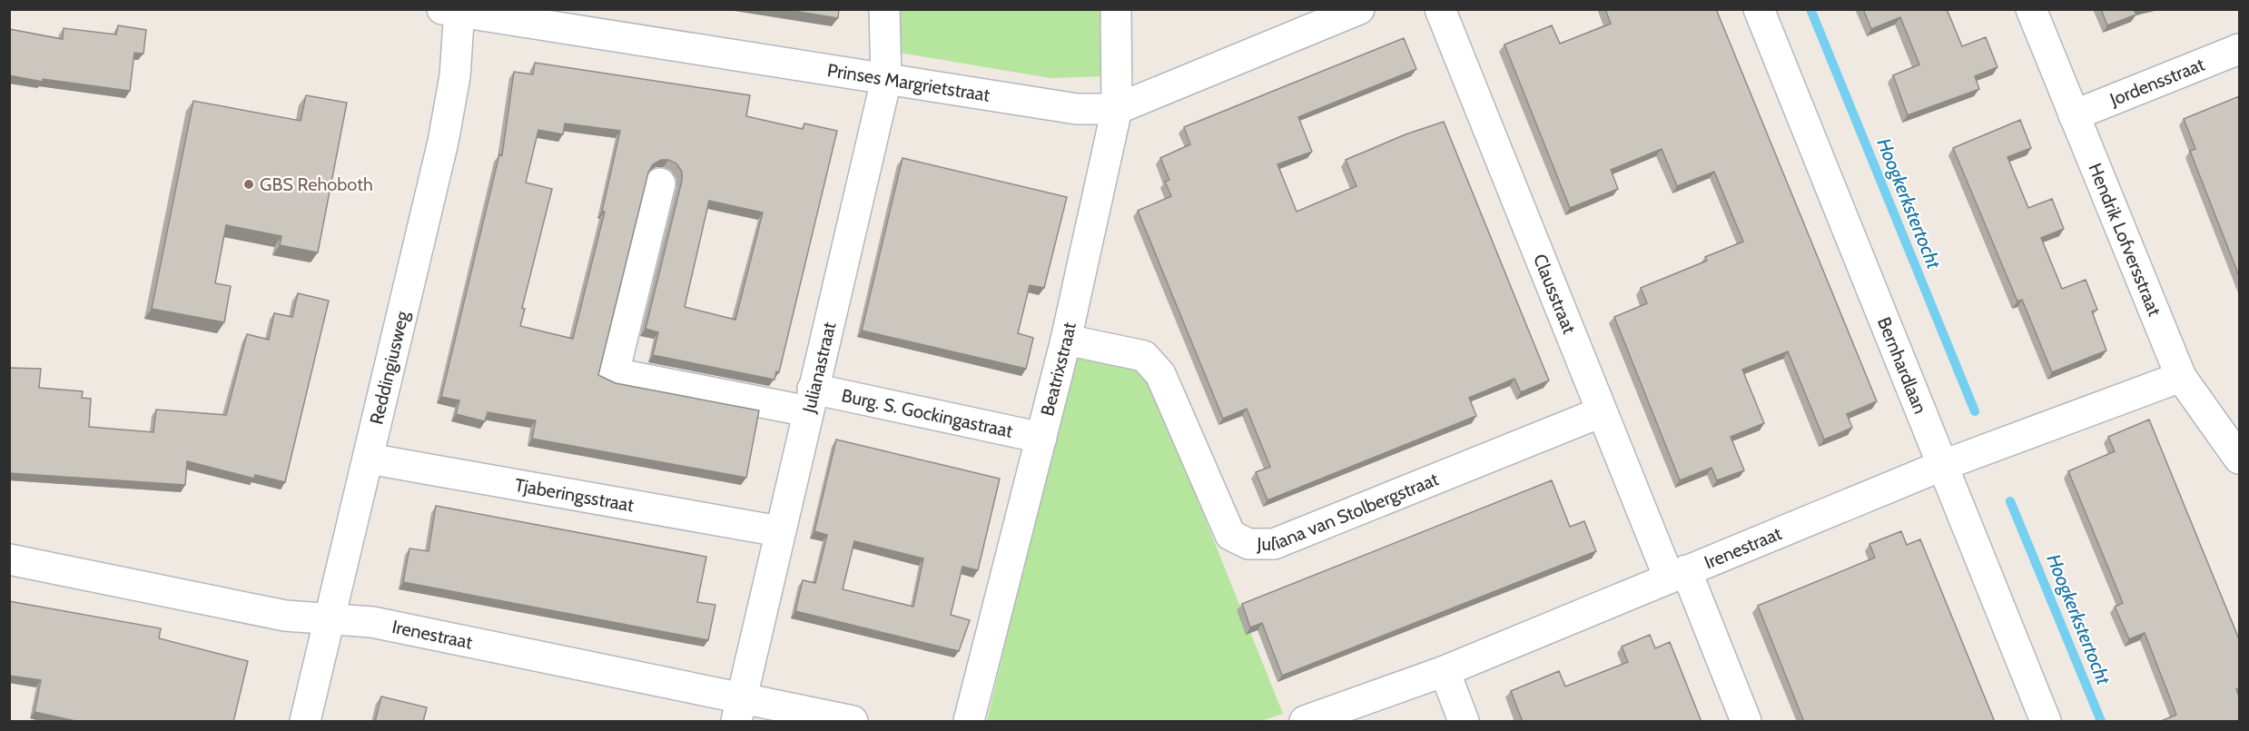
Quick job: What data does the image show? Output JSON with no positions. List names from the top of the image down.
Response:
{
  "streets": {
    "street": [
      "Jordensstraat",
      "Prinses Margrietstraat",
      "Hendrik Lofversstraat",
      "Clausstraat",
      "Julianastraat",
      "Bernhardlaan",
      "Reddingiusweg",
      "Beatrixstraat",
      "Burg. S. Gockingastraat",
      "Tjaberingsstraat",
      "Juliana van Stolbergstraat",
      "Irenestraat"
    ]
  },
  "crossings": [
    ["Jordensstraat", "Hendrik Lofversstraat"],
    ["Prinses Margrietstraat", "Julianastraat"],
    ["Prinses Margrietstraat", "Reddingiusweg"],
    ["Prinses Margrietstraat", "Beatrixstraat"],
    ["Hendrik Lofversstraat", "Irenestraat"],
    ["Clausstraat", "Juliana van Stolbergstraat"],
    ["Clausstraat", "Irenestraat"],
    ["Julianastraat", "Burg. S. Gockingastraat"],
    ["Julianastraat", "Tjaberingsstraat"],
    ["Julianastraat", "Irenestraat"],
    ["Bernhardlaan", "Irenestraat"],
    ["Reddingiusweg", "Tjaberingsstraat"],
    ["Reddingiusweg", "Irenestraat"],
    ["Beatrixstraat", "Burg. S. Gockingastraat"],
    ["Beatrixstraat", "Juliana van Stolbergstraat"]
  ],
  "water": ["Hoogkerkstertocht"],
  "places": ["GBS Rehoboth"]
}
